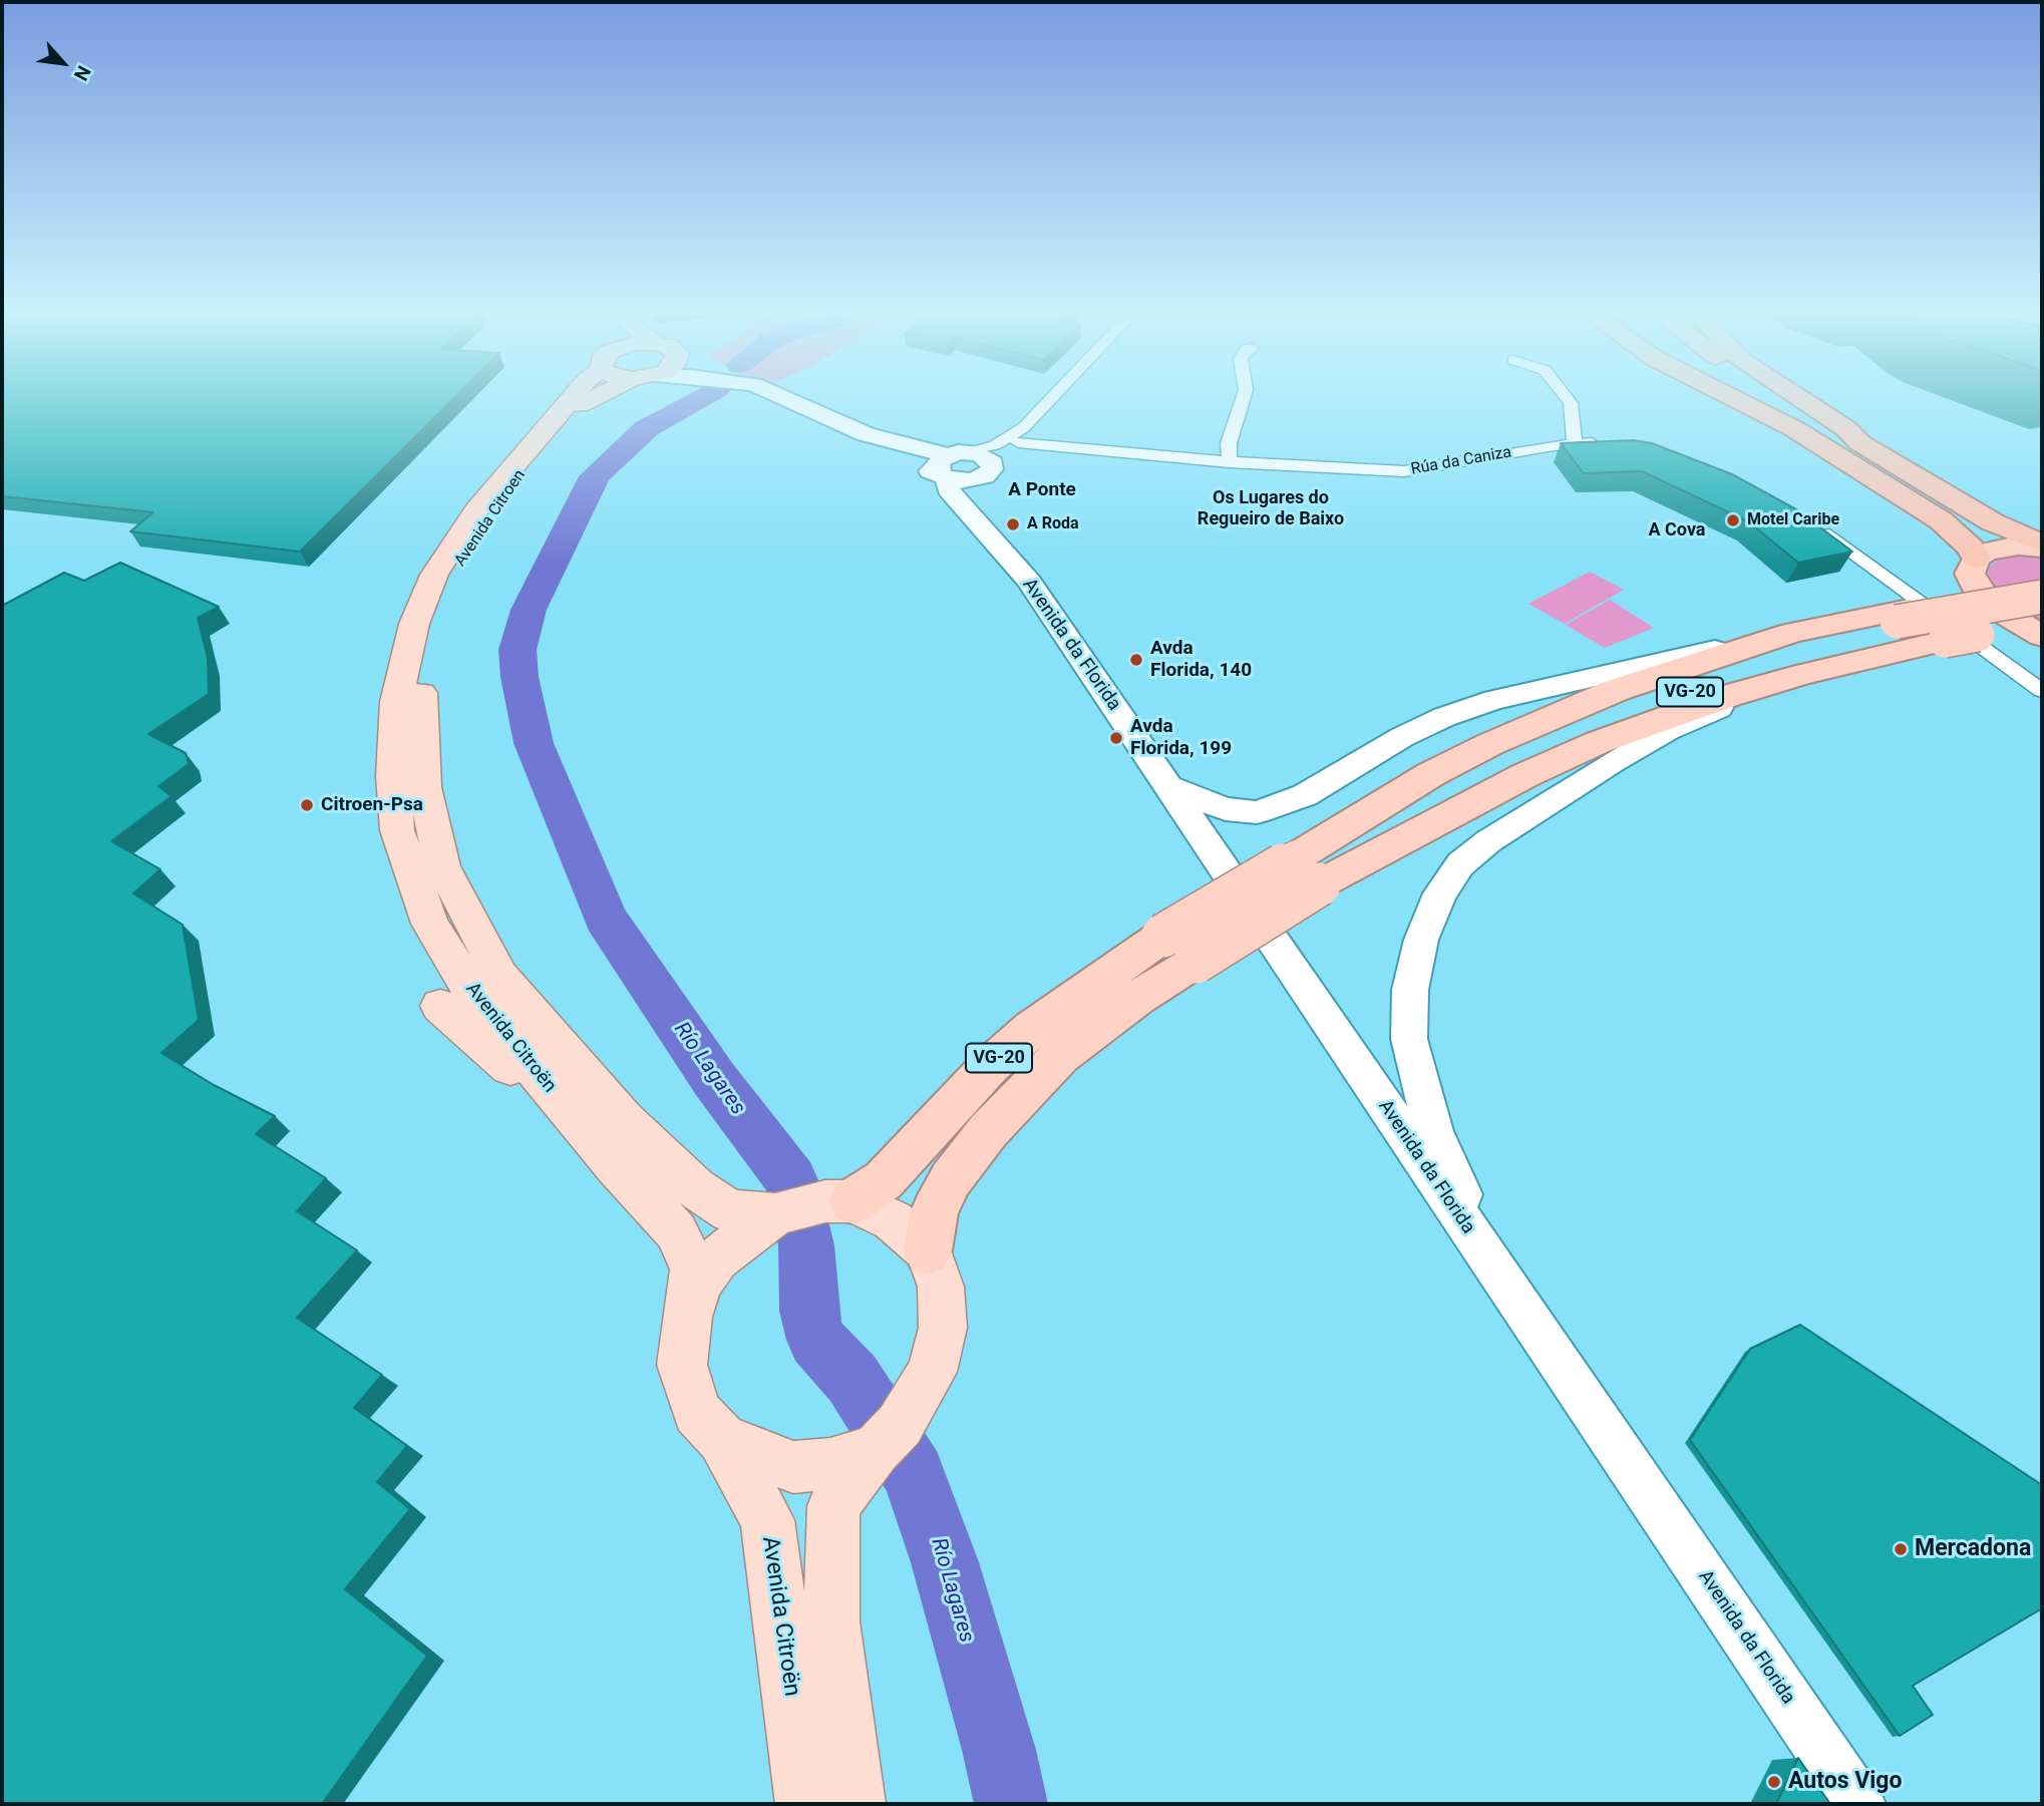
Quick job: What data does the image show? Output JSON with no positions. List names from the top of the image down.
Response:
{
  "streets": {
    "highway": ["VG-20"],
    "main road": ["Avenida Citroen", "Avenida da Florida", "Avenida Citroën"],
    "street": ["Rúa da Caniza"]
  },
  "crossings": [
    ["Avenida Citroen", "Avenida Citroën"]
  ],
  "districts": ["A Ponte", "Os Lugares do Regueiro de Baixo", "A Cova"],
  "water": ["Río Lagares"],
  "places": [
    "Motel Caribe",
    "A Roda",
    "Avda Florida, 140",
    "Avda Florida, 199",
    "Citroen-Psa",
    "Mercadona",
    "Autos Vigo"
  ],
  "north": "bottom right"
}
